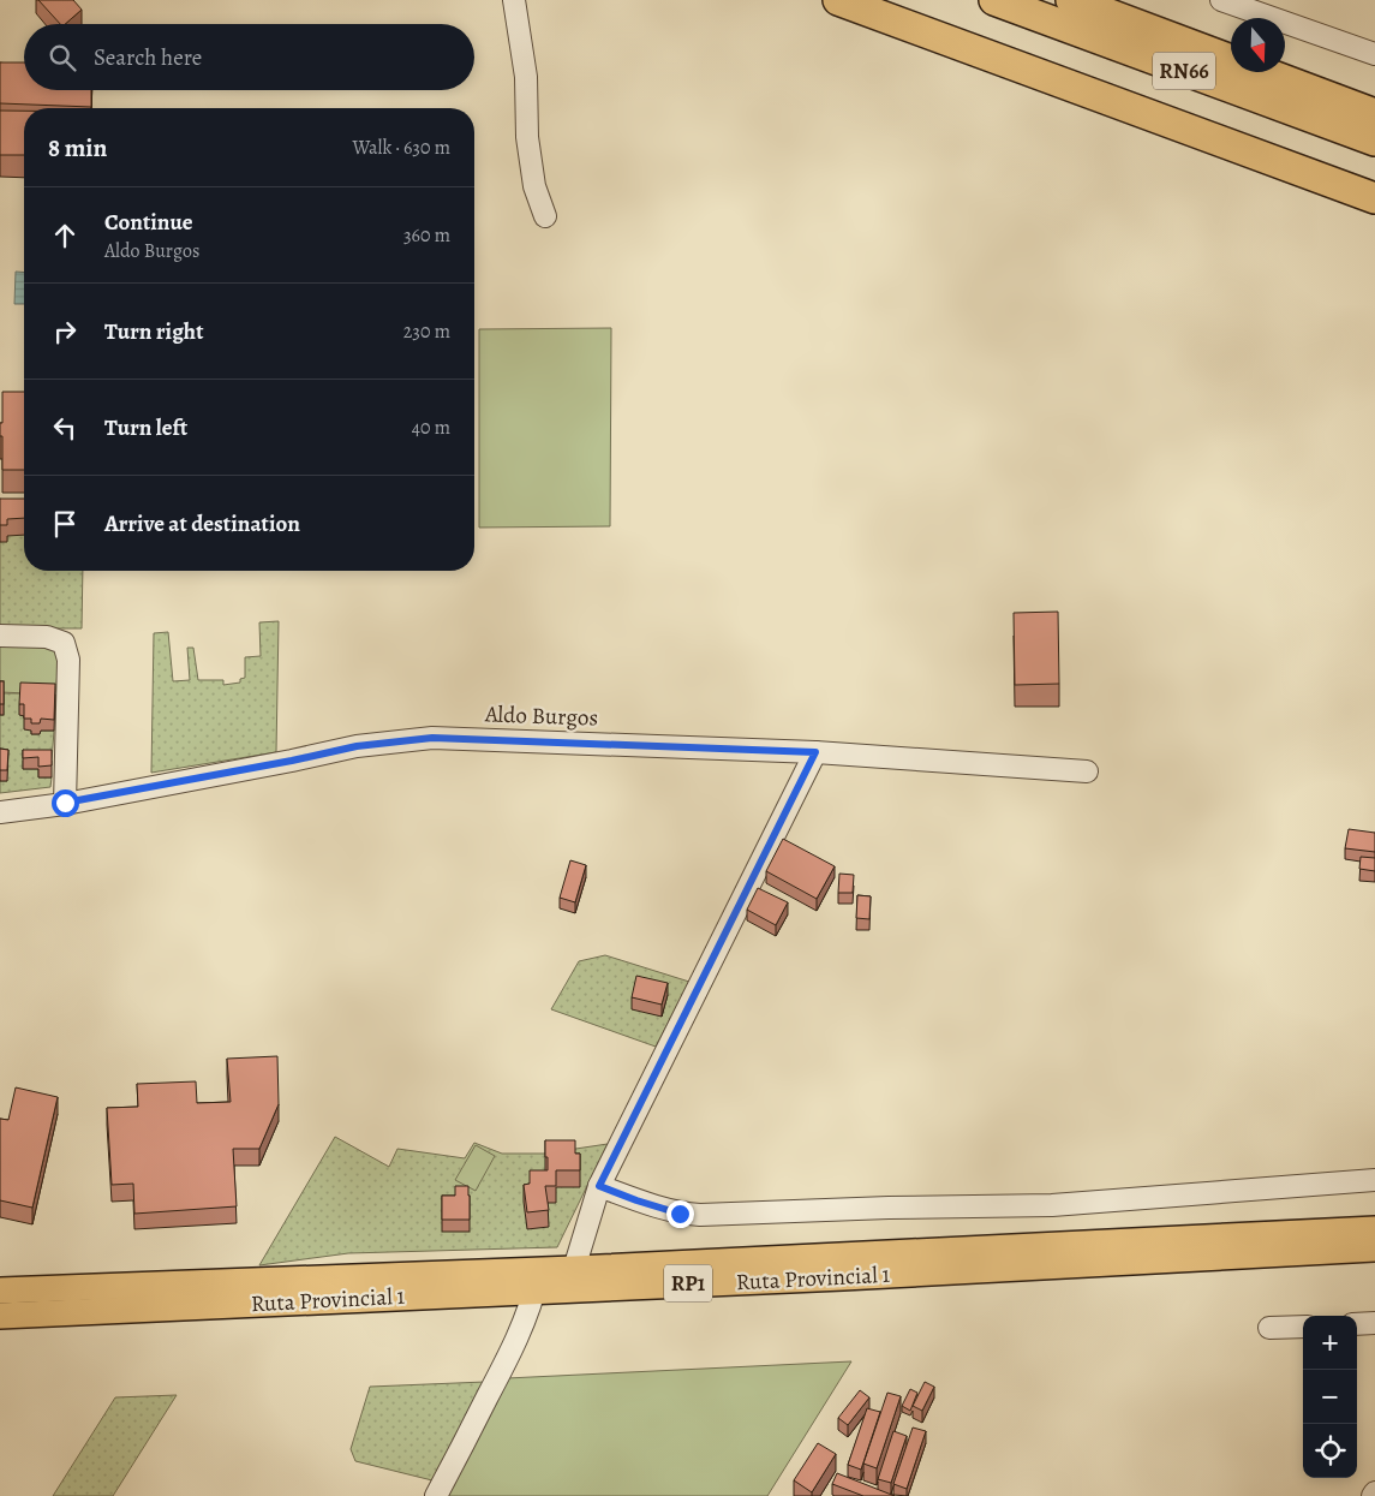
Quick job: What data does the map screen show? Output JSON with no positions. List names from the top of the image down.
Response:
{
  "streets": {
    "highway": ["RN66"],
    "main road": ["Ruta Provincial 1", "RP1"],
    "street": ["Aldo Burgos"]
  },
  "north": "bottom",
  "page": {
    "search": "Search here",
    "heading": ["8 min", "Walk · 630 m"],
    "list": [
      ["Continue", "Aldo Burgos", "360 m"],
      ["Turn right", "230 m"],
      ["Turn left", "40 m"],
      "Arrive at destination"
    ],
    "map_buttons": ["+", "−"]
  }
}
